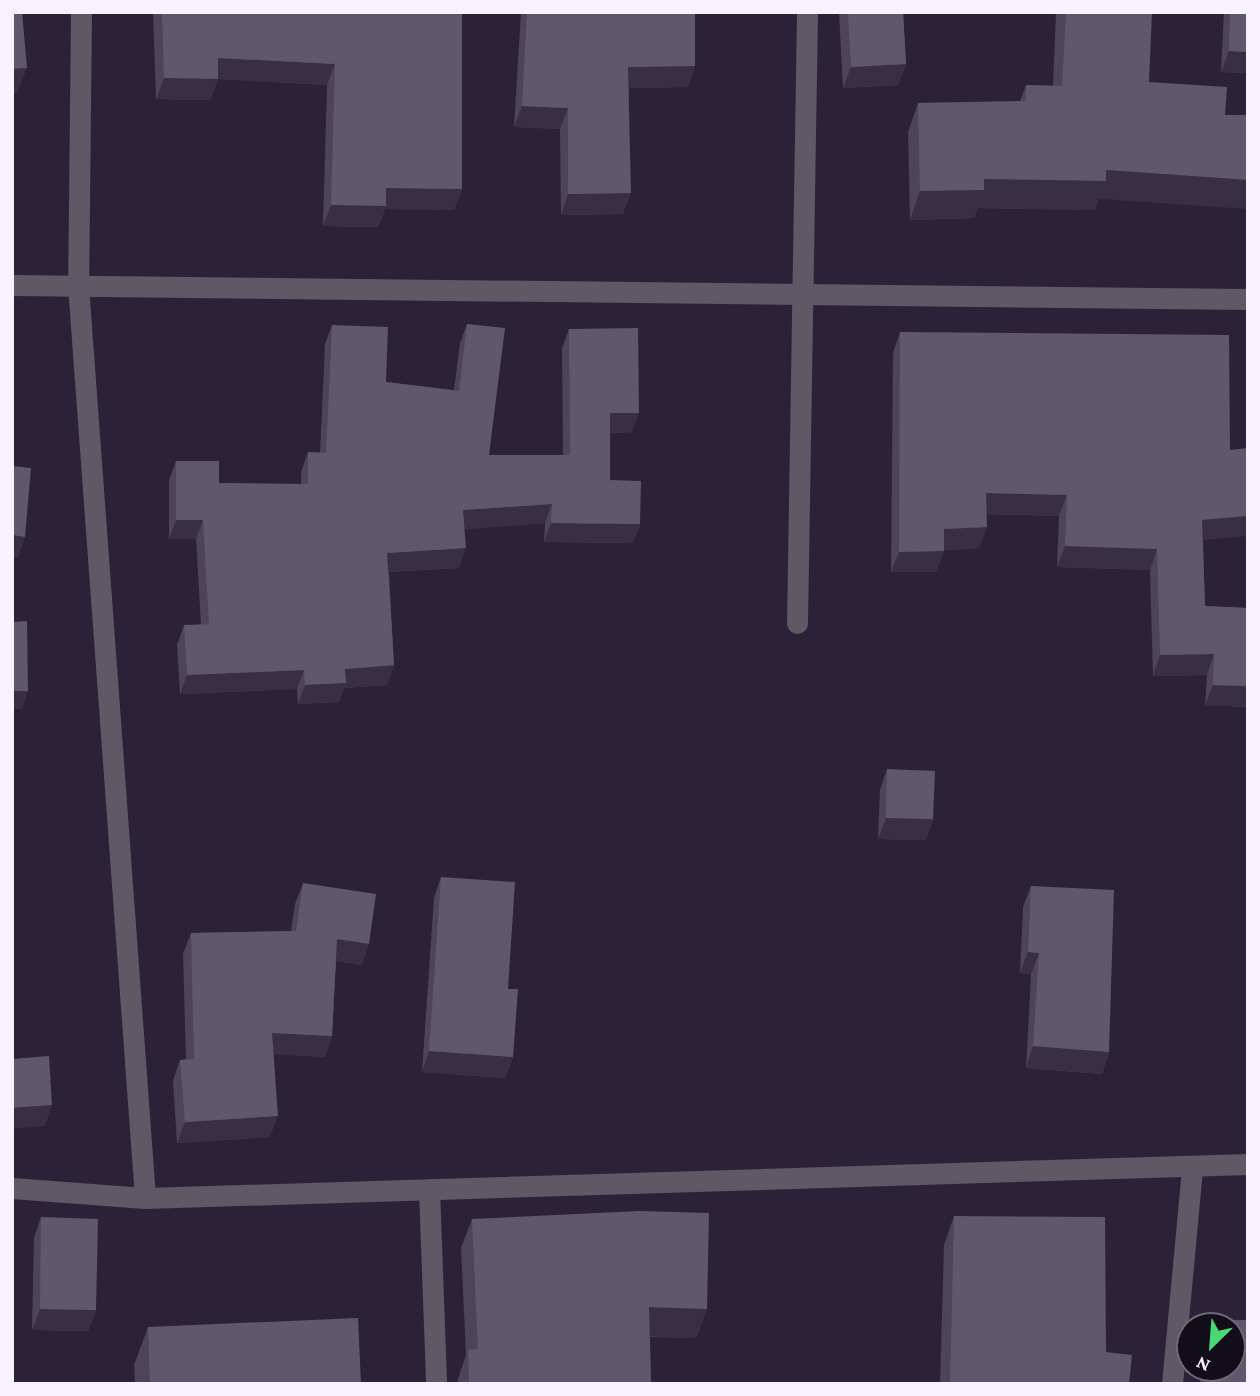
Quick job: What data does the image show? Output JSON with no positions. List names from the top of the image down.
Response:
{
  "north": "bottom left"
}
